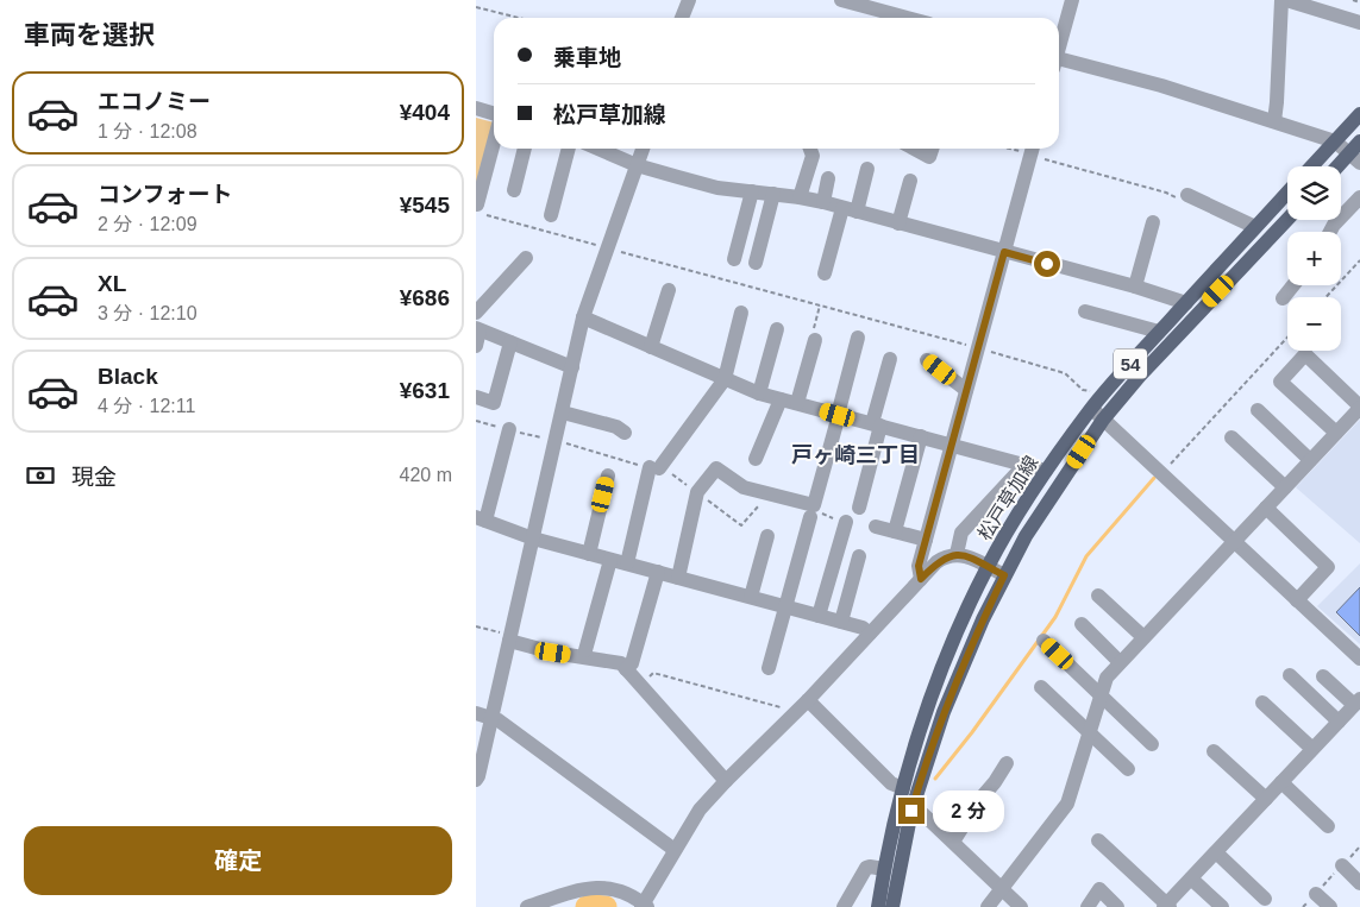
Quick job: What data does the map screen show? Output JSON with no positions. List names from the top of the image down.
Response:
{
  "streets": {
    "main road": ["54", "松戸草加線"]
  },
  "districts": ["戸ヶ崎三丁目"],
  "page": {
    "heading": "車両を選択",
    "banner": ["乗車地", "松戸草加線"],
    "list": [
      {
        "name": "エコノミー",
        "note": "1 分 · 12:08",
        "value": "¥404"
      },
      {
        "name": "コンフォート",
        "note": "2 分 · 12:09",
        "value": "¥545"
      },
      {
        "name": "XL",
        "note": "3 分 · 12:10",
        "value": "¥686"
      },
      {
        "name": "Black",
        "note": "4 分 · 12:11",
        "value": "¥631"
      }
    ],
    "map_buttons": ["+", "−"],
    "pay": ["現金", "420 m"],
    "bubble": "2 分",
    "buttons": "確定"
  }
}
